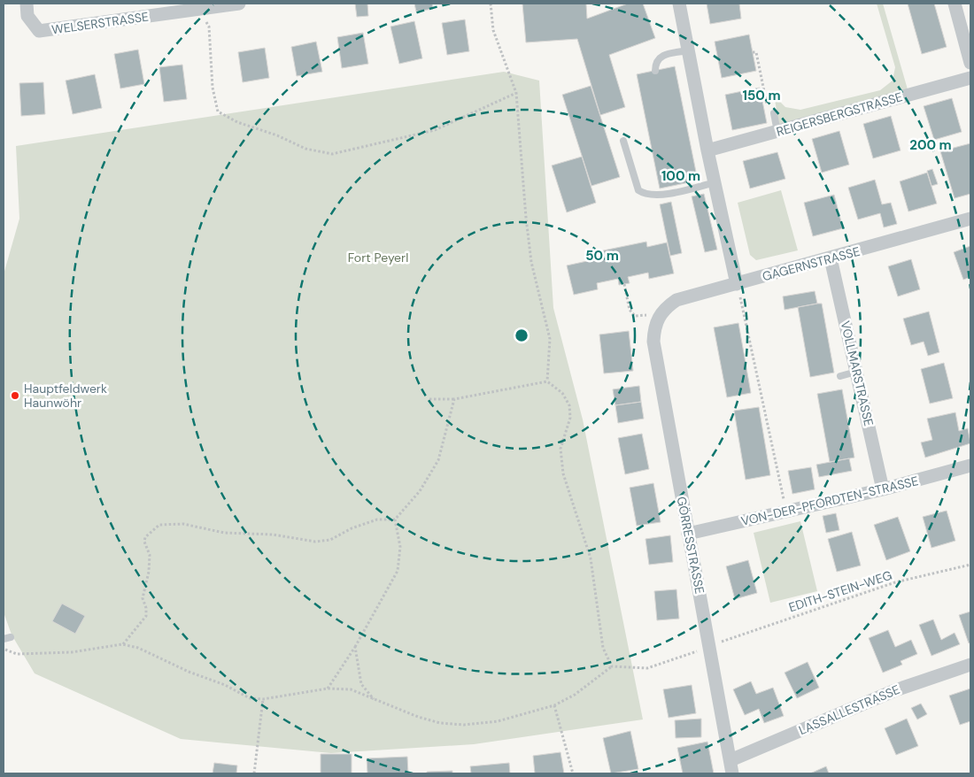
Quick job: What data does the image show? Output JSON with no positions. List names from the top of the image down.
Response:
{
  "streets": {
    "street": [
      "WELSERSTRASSE",
      "REIGERSBERGSTRASSE",
      "GAGERNSTRASSE",
      "VOLLMARSTRASSE",
      "VON-DER-PFORDTEN-STRASSE",
      "GÖRRESSTRASSE",
      "LASSALLESTRASSE"
    ],
    "path": ["EDITH-STEIN-WEG"]
  },
  "crossings": [
    ["GAGERNSTRASSE", "VOLLMARSTRASSE"],
    ["GAGERNSTRASSE", "GÖRRESSTRASSE"],
    ["VOLLMARSTRASSE", "VON-DER-PFORDTEN-STRASSE"],
    ["VON-DER-PFORDTEN-STRASSE", "GÖRRESSTRASSE"],
    ["GÖRRESSTRASSE", "LASSALLESTRASSE"]
  ],
  "parks": ["Fort Peyerl"],
  "places": ["Hauptfeldwerk Haunwöhr"],
  "rings": [
    "150 m",
    "200 m",
    "100 m",
    "50 m"
  ]
}
